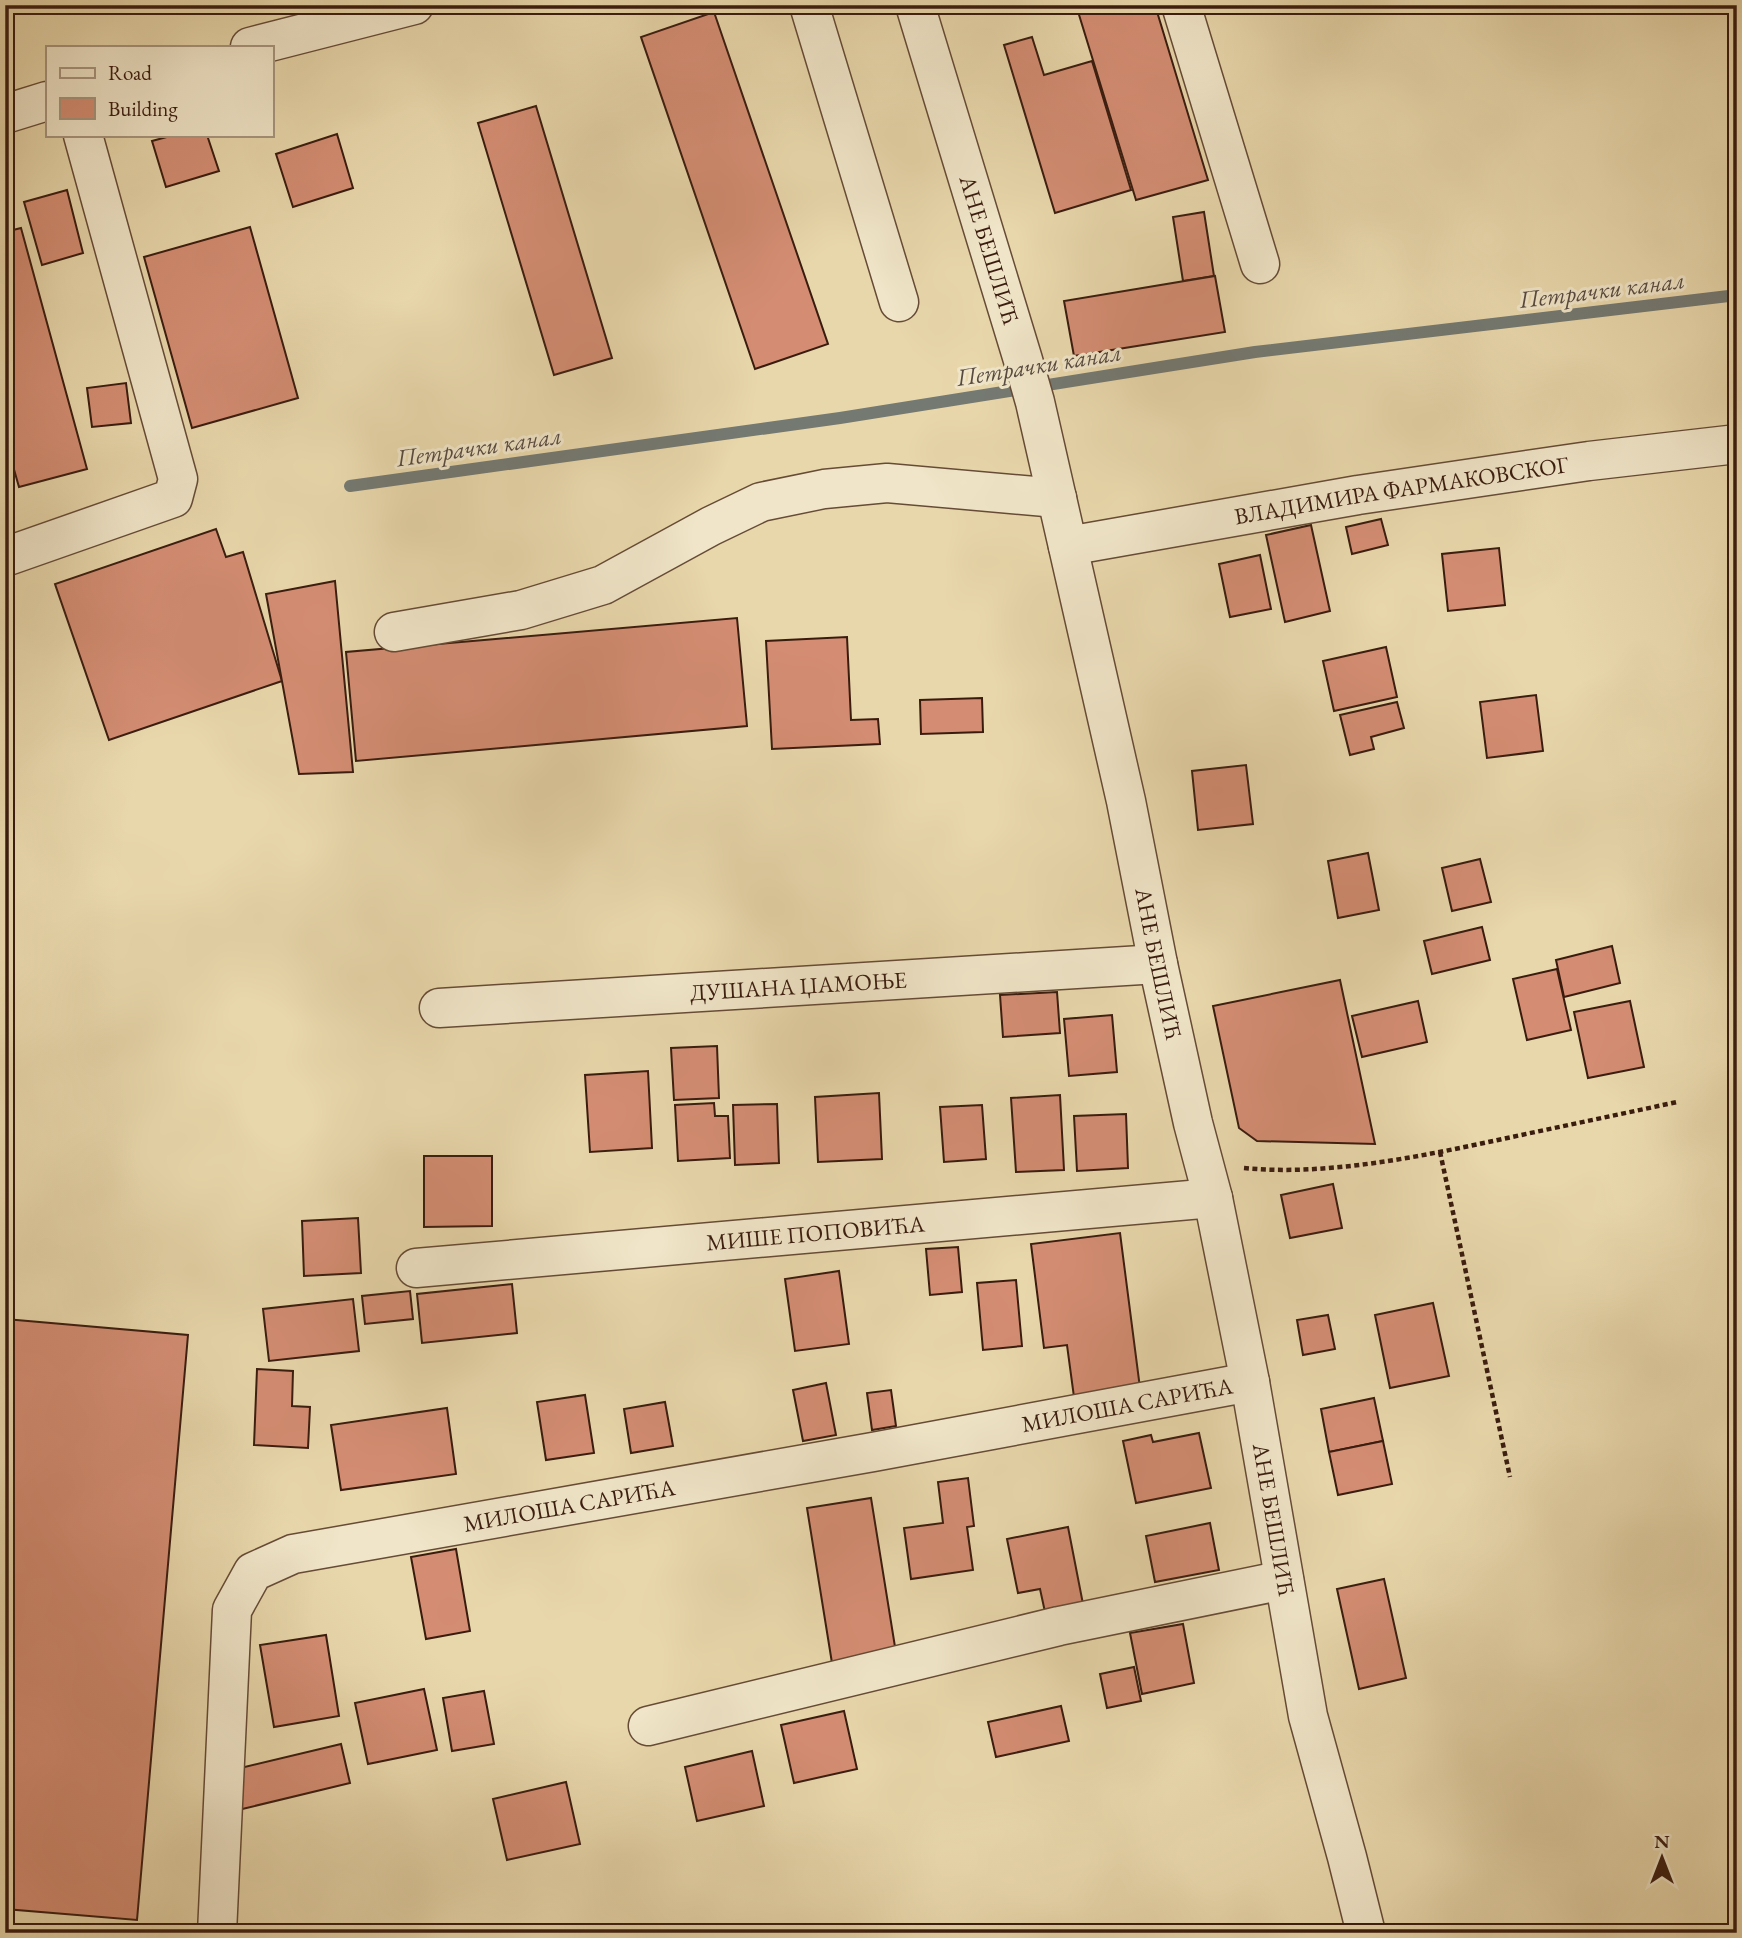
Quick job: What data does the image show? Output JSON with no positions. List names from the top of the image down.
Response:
{
  "streets": {
    "street": [
      "АНЕ БЕШЛИЋ",
      "ВЛАДИМИРА ФАРМАКОВСКОГ",
      "ДУШАНА ЏАМОЊЕ",
      "МИШЕ ПОПОВИЋА",
      "МИЛОША САРИЋА"
    ]
  },
  "crossings": [
    ["АНЕ БЕШЛИЋ", "ВЛАДИМИРА ФАРМАКОВСКОГ"],
    ["АНЕ БЕШЛИЋ", "ДУШАНА ЏАМОЊЕ"],
    ["АНЕ БЕШЛИЋ", "МИШЕ ПОПОВИЋА"],
    ["АНЕ БЕШЛИЋ", "МИЛОША САРИЋА"]
  ],
  "water": ["Петрачки канал"],
  "legend": ["Road", "Building"],
  "north": "top"
}
